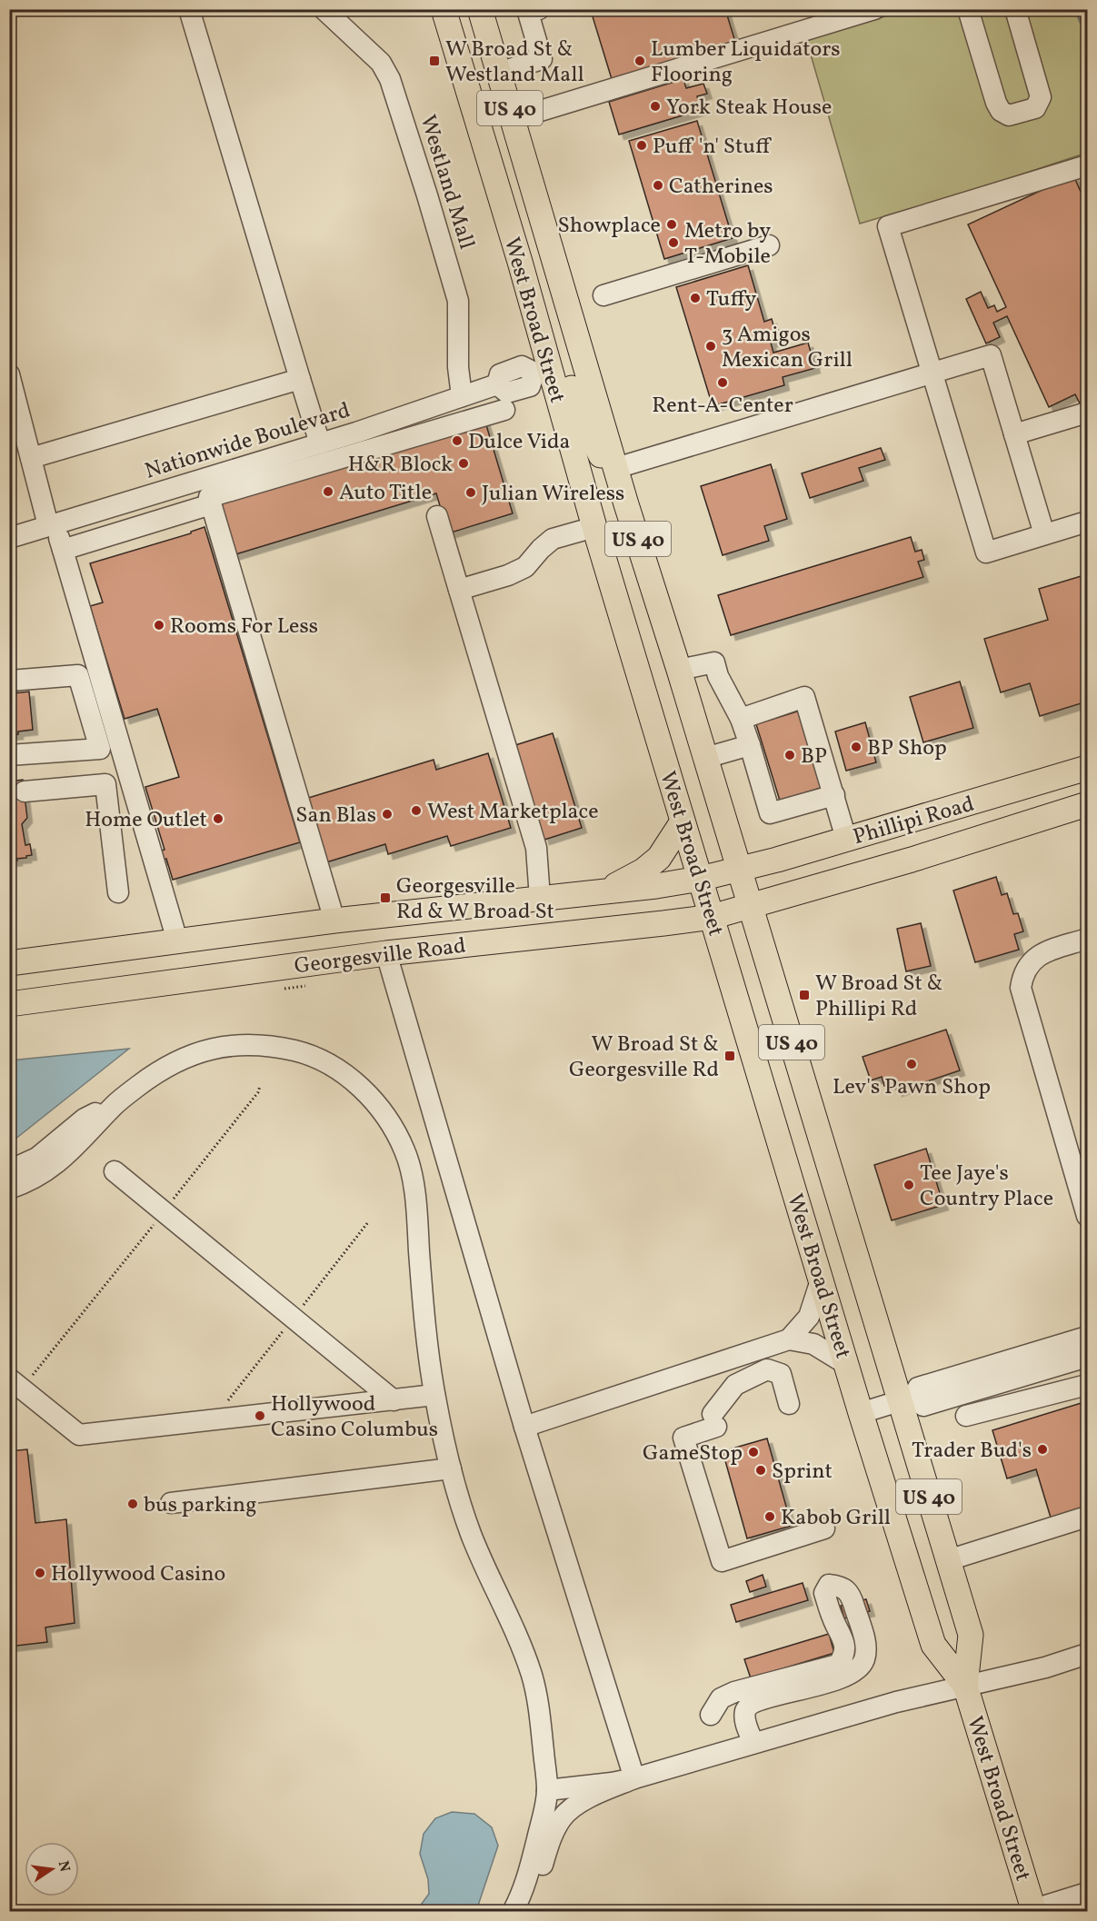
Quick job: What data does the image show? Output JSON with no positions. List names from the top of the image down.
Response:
{
  "streets": {
    "main road": [
      "US 40",
      "West Broad Street",
      "Phillipi Road",
      "Georgesville Road"
    ],
    "lane": ["Westland Mall", "Nationwide Boulevard"]
  },
  "crossings": [
    ["Westland Mall", "Nationwide Boulevard"],
    ["West Broad Street", "Nationwide Boulevard"],
    ["West Broad Street", "Phillipi Road"],
    ["West Broad Street", "Georgesville Road"],
    ["Phillipi Road", "Georgesville Road"]
  ],
  "places": {
    "transit": [
      "W Broad St & Westland Mall",
      "Georgesville Rd & W Broad St",
      "W Broad St & Phillipi Rd",
      "W Broad St & Georgesville Rd"
    ],
    "other": [
      "Lumber Liquidators Flooring",
      "York Steak House",
      "Puff 'n' Stuff",
      "Catherines",
      "Showplace",
      "Metro by T-Mobile",
      "Tuffy",
      "3 Amigos Mexican Grill",
      "Rent-A-Center",
      "Dulce Vida",
      "H&R Block",
      "Auto Title",
      "Julian Wireless",
      "Rooms For Less",
      "BP Shop",
      "BP",
      "West Marketplace",
      "San Blas",
      "Home Outlet",
      "Lev's Pawn Shop",
      "Tee Jaye's Country Place",
      "Hollywood Casino Columbus",
      "Trader Bud's",
      "GameStop",
      "Sprint",
      "bus parking",
      "Kabob Grill",
      "Hollywood Casino"
    ]
  },
  "north": "right"
}
